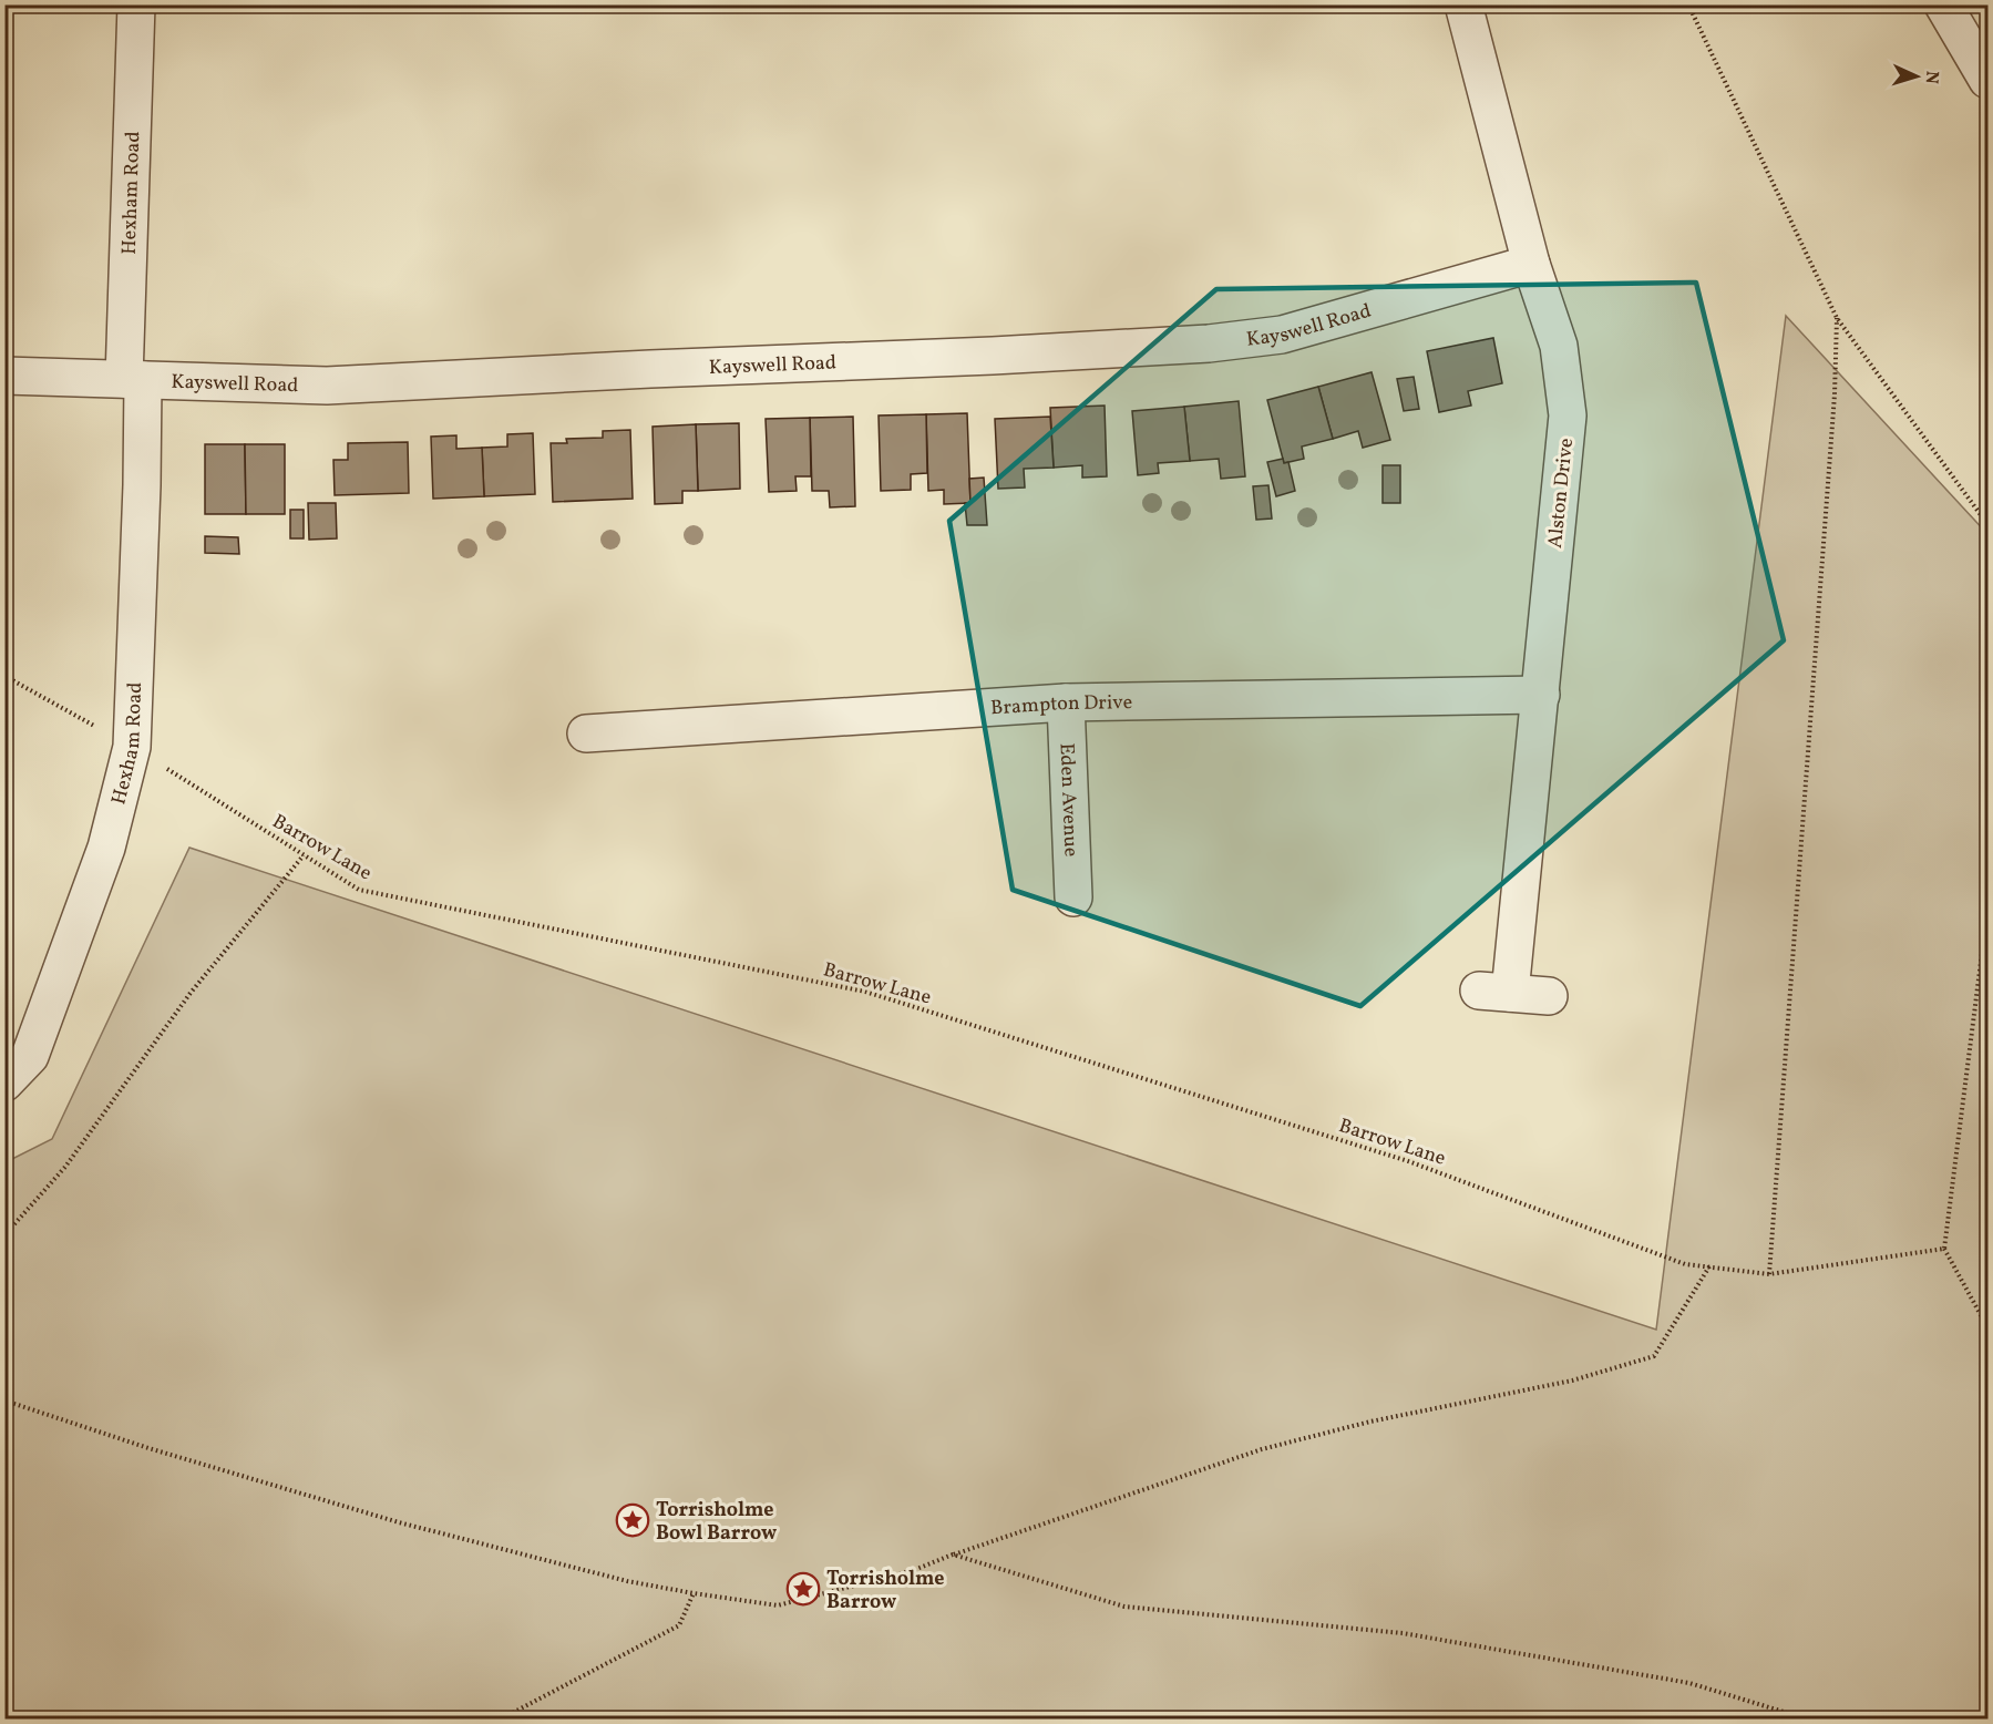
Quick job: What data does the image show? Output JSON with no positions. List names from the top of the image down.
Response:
{
  "streets": {
    "street": [
      "Hexham Road",
      "Kayswell Road",
      "Alston Drive",
      "Brampton Drive",
      "Eden Avenue"
    ],
    "path": ["Barrow Lane"]
  },
  "crossings": [
    ["Hexham Road", "Kayswell Road"],
    ["Hexham Road", "Barrow Lane"],
    ["Kayswell Road", "Alston Drive"],
    ["Alston Drive", "Brampton Drive"],
    ["Brampton Drive", "Eden Avenue"]
  ],
  "places": {
    "place": ["Torrisholme Bowl Barrow", "Torrisholme Barrow"]
  },
  "north": "right"
}
